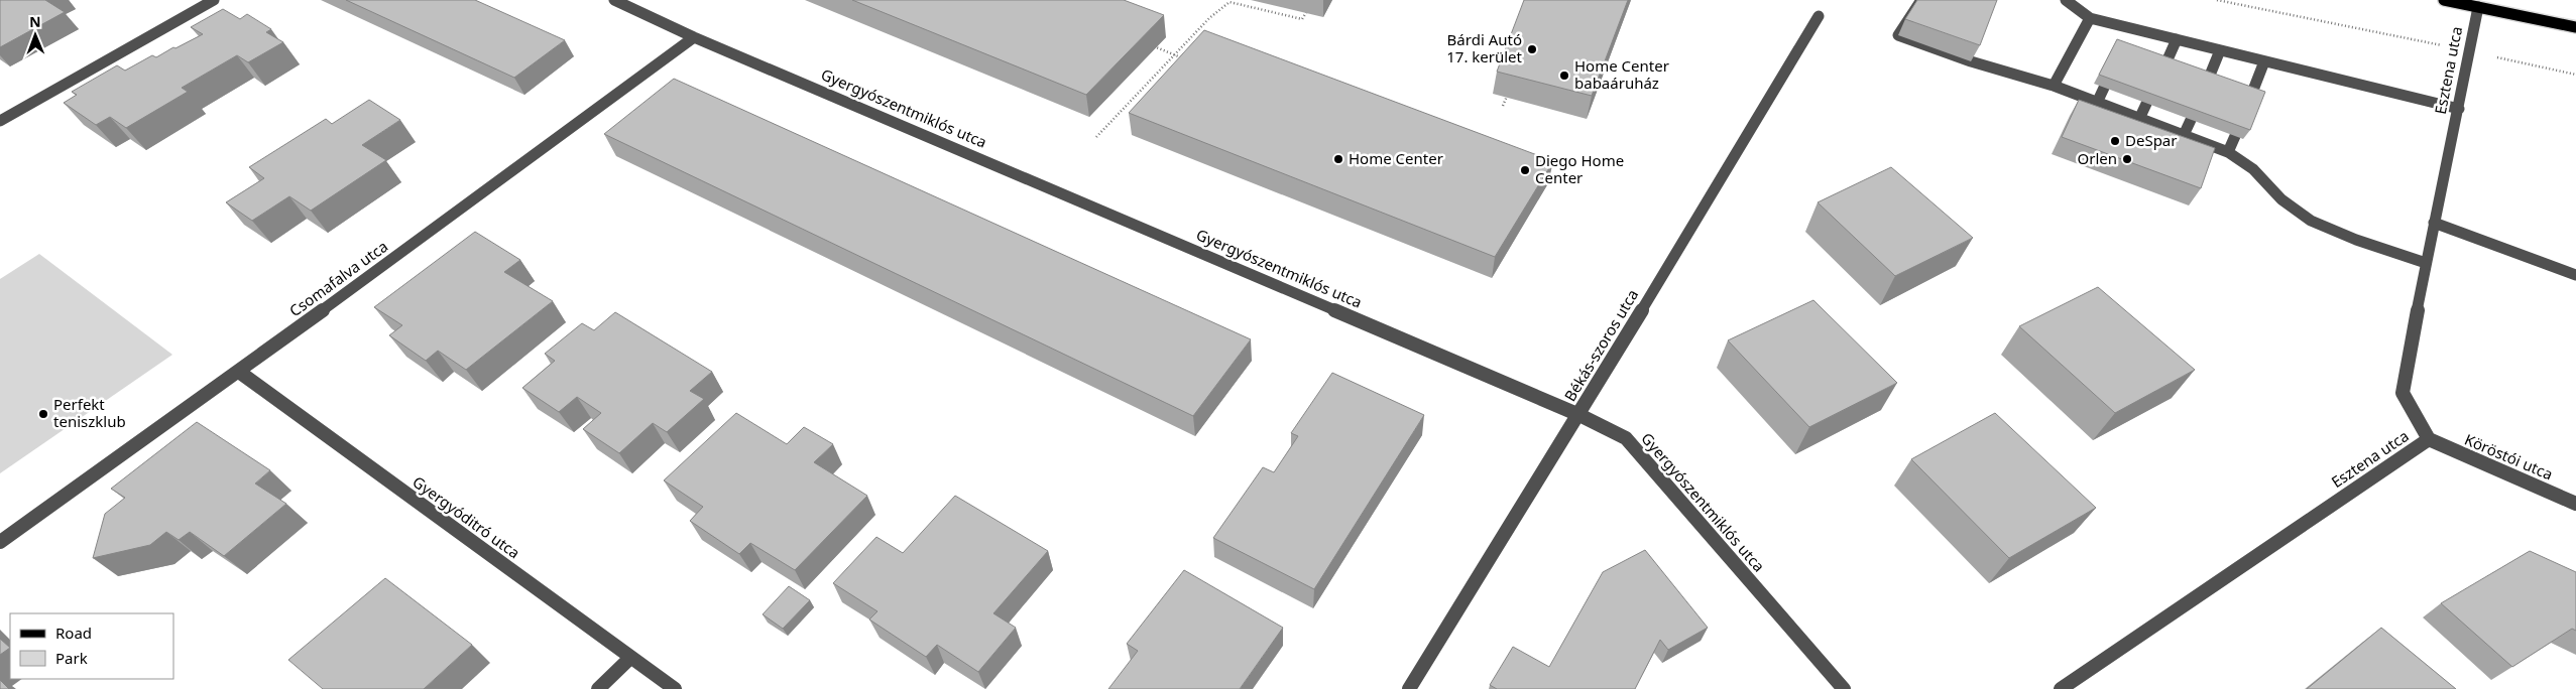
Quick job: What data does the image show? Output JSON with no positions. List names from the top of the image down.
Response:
{
  "streets": {
    "street": [
      "Esztena utca",
      "Gyergyószentmiklós utca",
      "Csomafalva utca",
      "Békás-szoros utca",
      "Köröstói utca",
      "Gyergyóditró utca"
    ]
  },
  "crossings": [
    ["Esztena utca", "Köröstói utca"],
    ["Gyergyószentmiklós utca", "Csomafalva utca"],
    ["Gyergyószentmiklós utca", "Békás-szoros utca"],
    ["Csomafalva utca", "Gyergyóditró utca"]
  ],
  "places": [
    "Bárdi Autó 17. kerület",
    "Home Center babaáruház",
    "DeSpar",
    "Home Center",
    "Orlen",
    "Diego Home Center",
    "Perfekt teniszklub"
  ],
  "legend": ["Road", "Park"],
  "north": "top"
}
